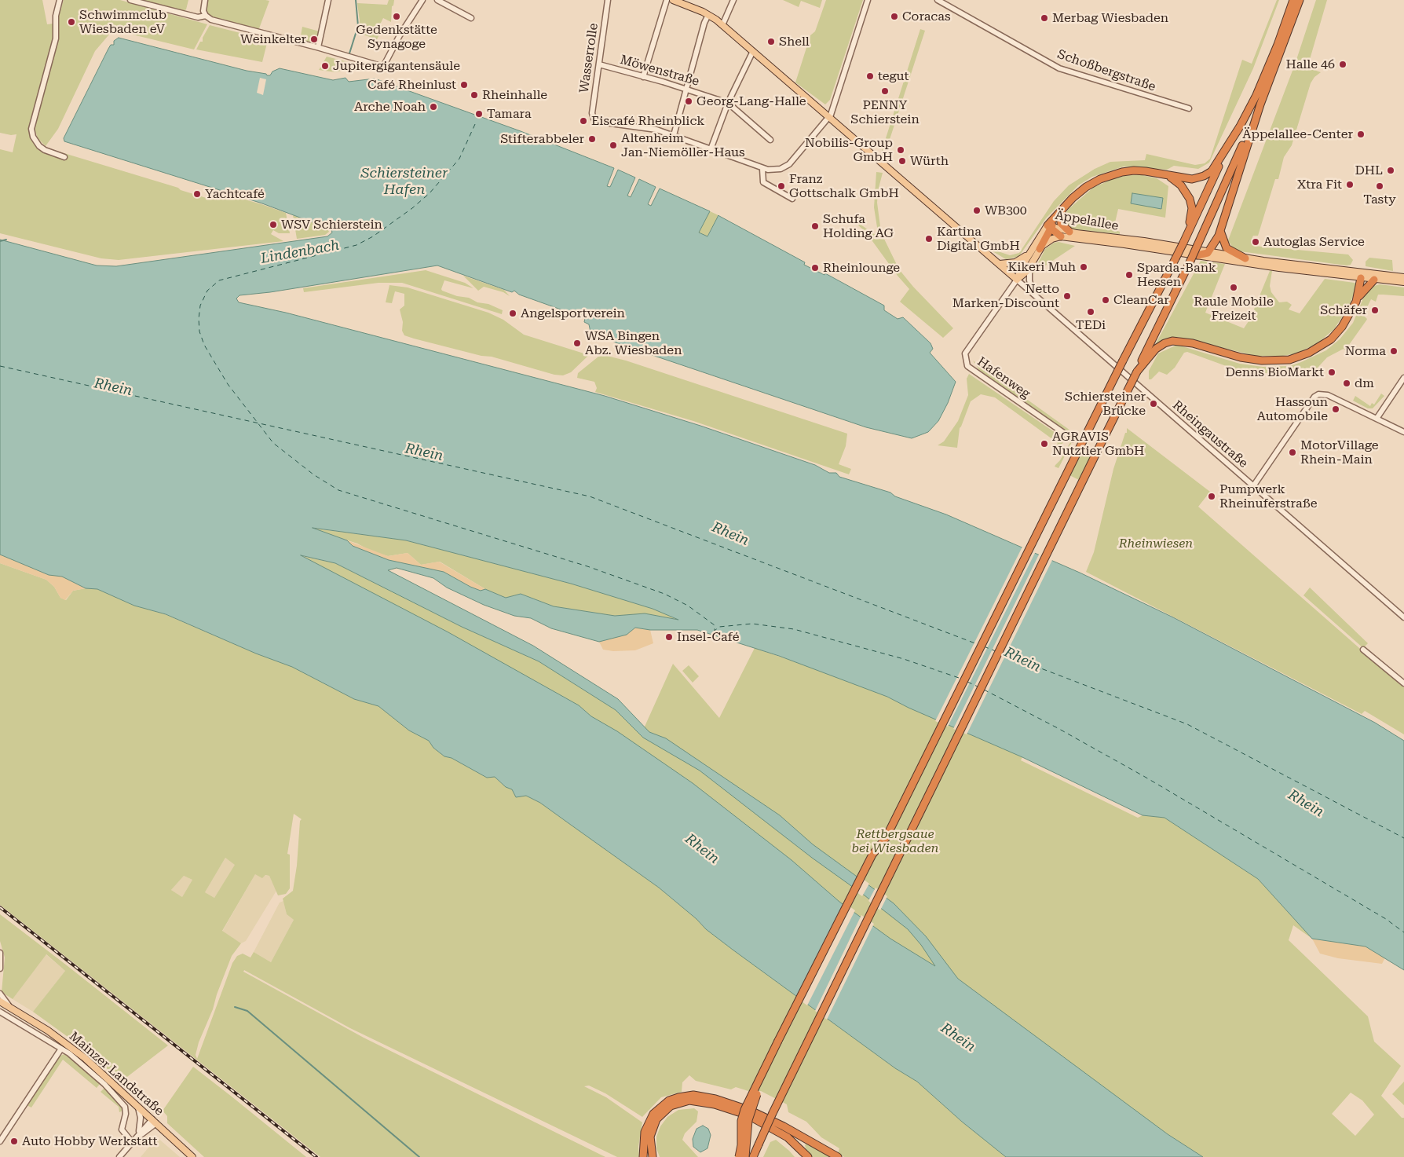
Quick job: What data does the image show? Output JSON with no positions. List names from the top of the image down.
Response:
{
  "streets": {
    "main road": ["Äppelallee", "Rheingaustraße", "Mainzer Landstraße"],
    "street": [
      "Wasserrolle",
      "Möwenstraße",
      "Schoßbergstraße",
      "Hafenweg"
    ]
  },
  "crossings": [
    ["Wasserrolle", "Möwenstraße"],
    ["Äppelallee", "Hafenweg"],
    ["Äppelallee", "Rheingaustraße"],
    ["Hafenweg", "Rheingaustraße"]
  ],
  "water": ["Schiersteiner Hafen", "Lindenbach", "Rhein"],
  "parks": ["Rheinwiesen", "Rettbergsaue bei Wiesbaden"],
  "places": [
    "Gedenkstätte Synagoge",
    "Coracas",
    "Merbag Wiesbaden",
    "Schwimmclub Wiesbaden eV",
    "Weinkelter",
    "Shell",
    "Halle 46",
    "Jupitergigantensäule",
    "tegut",
    "Café Rheinlust",
    "PENNY Schierstein",
    "Rheinhalle",
    "Georg-Lang-Halle",
    "Arche Noah",
    "Tamara",
    "Eiscafé Rheinblick",
    "Äppelallee-Center",
    "Stifterabbeler",
    "Altenheim Jan-Niemöller-Haus",
    "Nobilis-Group GmbH",
    "Würth",
    "DHL",
    "Xtra Fit",
    "Franz Gottschalk GmbH",
    "Tasty",
    "Yachtcafé",
    "WB300",
    "WSV Schierstein",
    "Schufa Holding AG",
    "Kartina Digital GmbH",
    "Autoglas Service",
    "Kikeri Muh",
    "Rheinlounge",
    "Sparda-Bank Hessen",
    "Raule Mobile Freizeit",
    "Netto Marken-Discount",
    "CleanCar",
    "Schäfer",
    "TEDi",
    "Angelsportverein",
    "WSA Bingen Abz. Wiesbaden",
    "Norma",
    "Denns BioMarkt",
    "dm",
    "Schiersteiner Brücke",
    "Hassoun Automobile",
    "AGRAVIS Nutztier GmbH",
    "MotorVillage Rhein-Main",
    "Pumpwerk Rheinuferstraße",
    "Insel-Café",
    "Auto Hobby Werkstatt"
  ]
}
